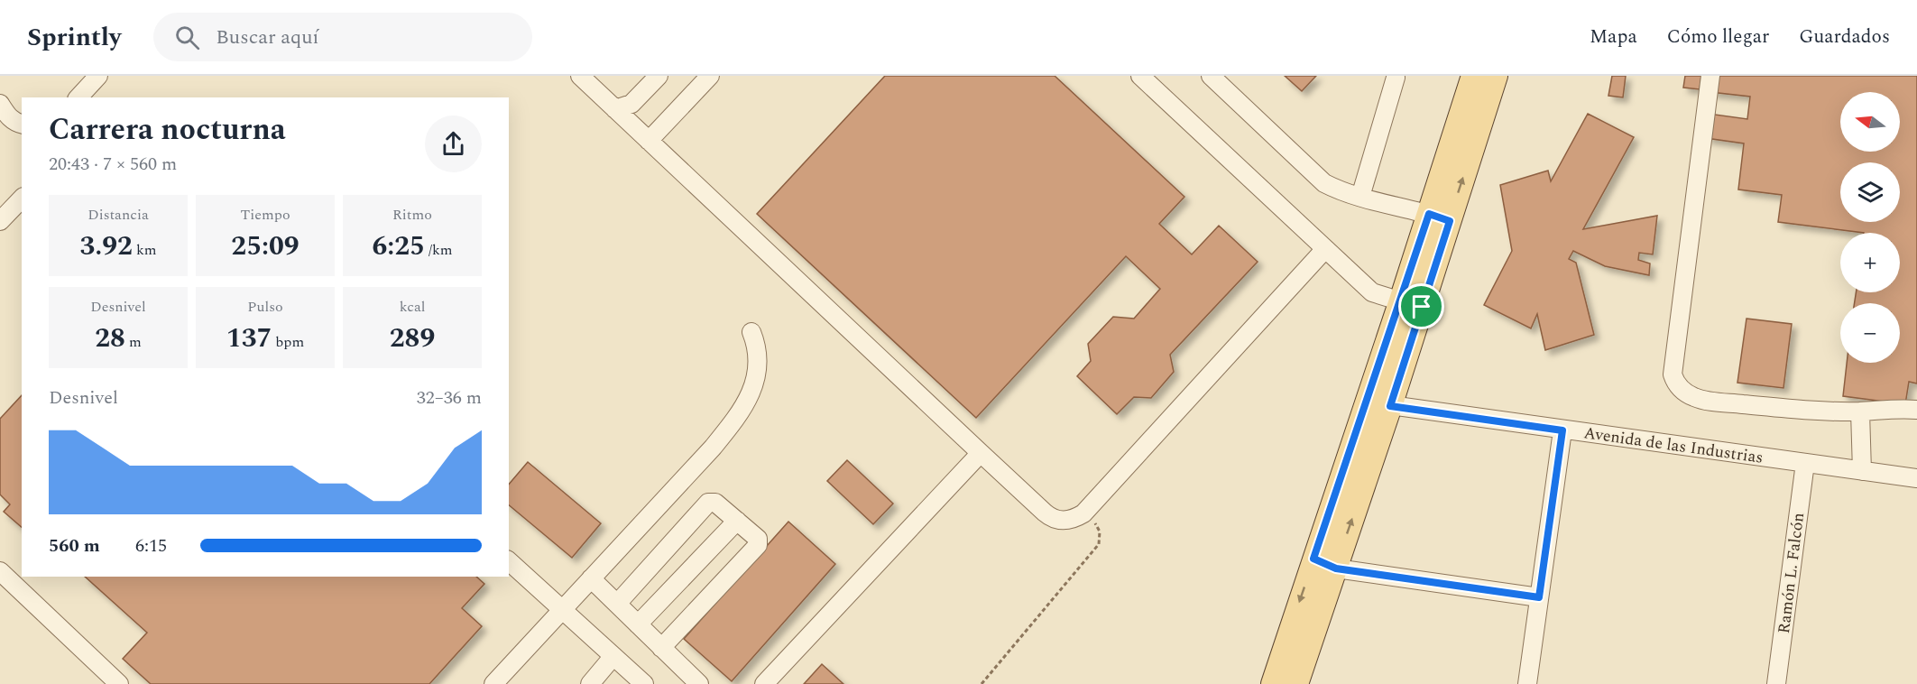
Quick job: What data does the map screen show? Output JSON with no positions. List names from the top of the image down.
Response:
{
  "streets": {
    "street": ["Avenida de las Industrias", "Ramón L. Falcón"]
  },
  "crossings": [
    ["Avenida de las Industrias", "Ramón L. Falcón"]
  ],
  "north": "left",
  "page": {
    "header": "Sprintly",
    "search": "Buscar aquí",
    "nav": ["Mapa", "Cómo llegar", "Guardados"],
    "map_buttons": ["+", "−"],
    "heading": ["Carrera nocturna", "20:43 · 7 × 560 m"],
    "stats": [
      ["Distancia", "3.92 km"],
      ["Tiempo", "25:09"],
      ["Ritmo", "6:25 /km"],
      ["Desnivel", "28 m"],
      ["Pulso", "137 bpm"],
      ["kcal", "289"]
    ],
    "chart": ["Desnivel", "32–36 m"],
    "list": [
      {
        "name": "560 m",
        "note": "6:15"
      }
    ]
  }
}
